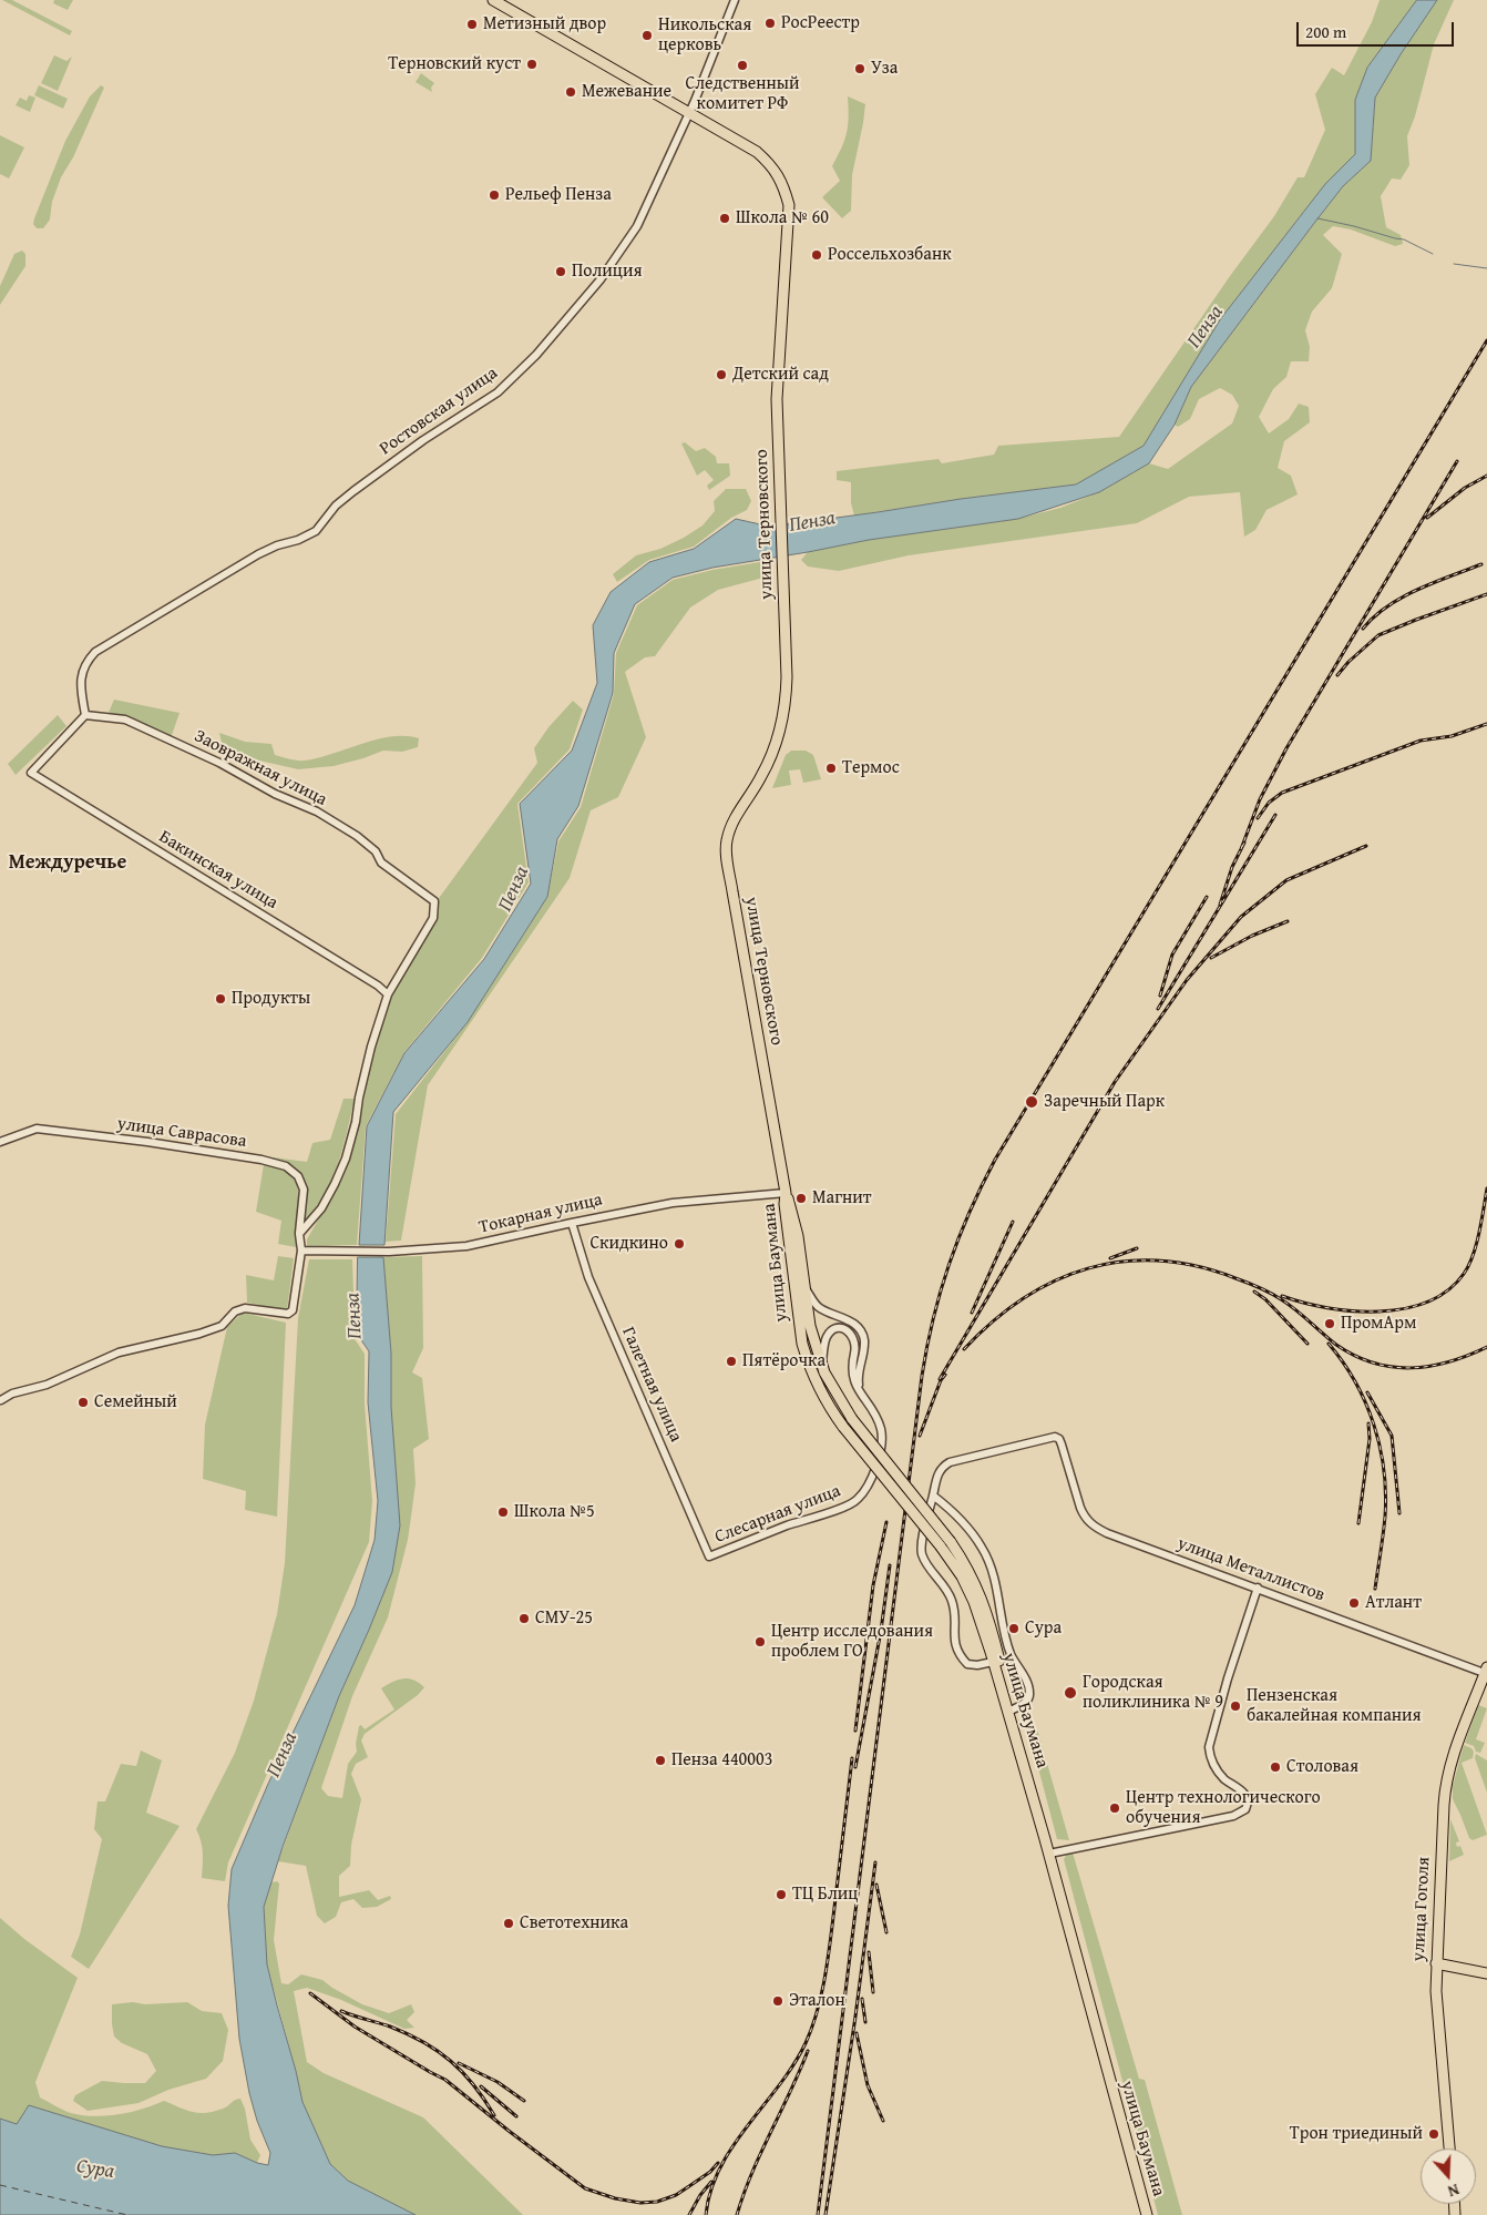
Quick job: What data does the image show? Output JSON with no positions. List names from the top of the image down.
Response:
{
  "streets": {
    "main road": ["улица Терновского", "улица Баумана", "улица Гоголя"],
    "street": [
      "Ростовская улица",
      "Заовражная улица",
      "Бакинская улица",
      "улица Саврасова",
      "Токарная улица",
      "Галетная улица",
      "Слесарная улица",
      "улица Металлистов"
    ]
  },
  "crossings": [
    ["Ростовская улица", "улица Терновского"],
    ["Ростовская улица", "Заовражная улица"],
    ["Ростовская улица", "Бакинская улица"],
    ["улица Терновского", "Токарная улица"],
    ["улица Терновского", "улица Баумана"],
    ["Заовражная улица", "Бакинская улица"],
    ["улица Саврасова", "Токарная улица"],
    ["Токарная улица", "улица Баумана"],
    ["Токарная улица", "Галетная улица"],
    ["Галетная улица", "Слесарная улица"],
    ["улица Металлистов", "улица Гоголя"]
  ],
  "districts": ["Междуречье"],
  "water": ["Пенза", "Сура"],
  "places": [
    "РосРеестр",
    "Метизный двор",
    "Никольская церковь",
    "Терновский куст",
    "Следственный комитет РФ",
    "Уза",
    "Межевание",
    "Рельеф Пенза",
    "Школа № 60",
    "Россельхозбанк",
    "Полиция",
    "Детский сад",
    "Термос",
    "Продукты",
    "Заречный Парк",
    "Магнит",
    "Скидкино",
    "ПромАрм",
    "Пятёрочка",
    "Семейный",
    "Школа №5",
    "Атлант",
    "СМУ-25",
    "Сура",
    "Центр исследования проблем ГО",
    "Городская поликлиника № 9",
    "Пензенская бакалейная компания",
    "Пенза 440003",
    "Столовая",
    "Центр технологического обучения",
    "ТЦ Блиц",
    "Светотехника",
    "Эталон",
    "Трон триединый"
  ],
  "scale_bar": "200 m",
  "north": "bottom"
}
